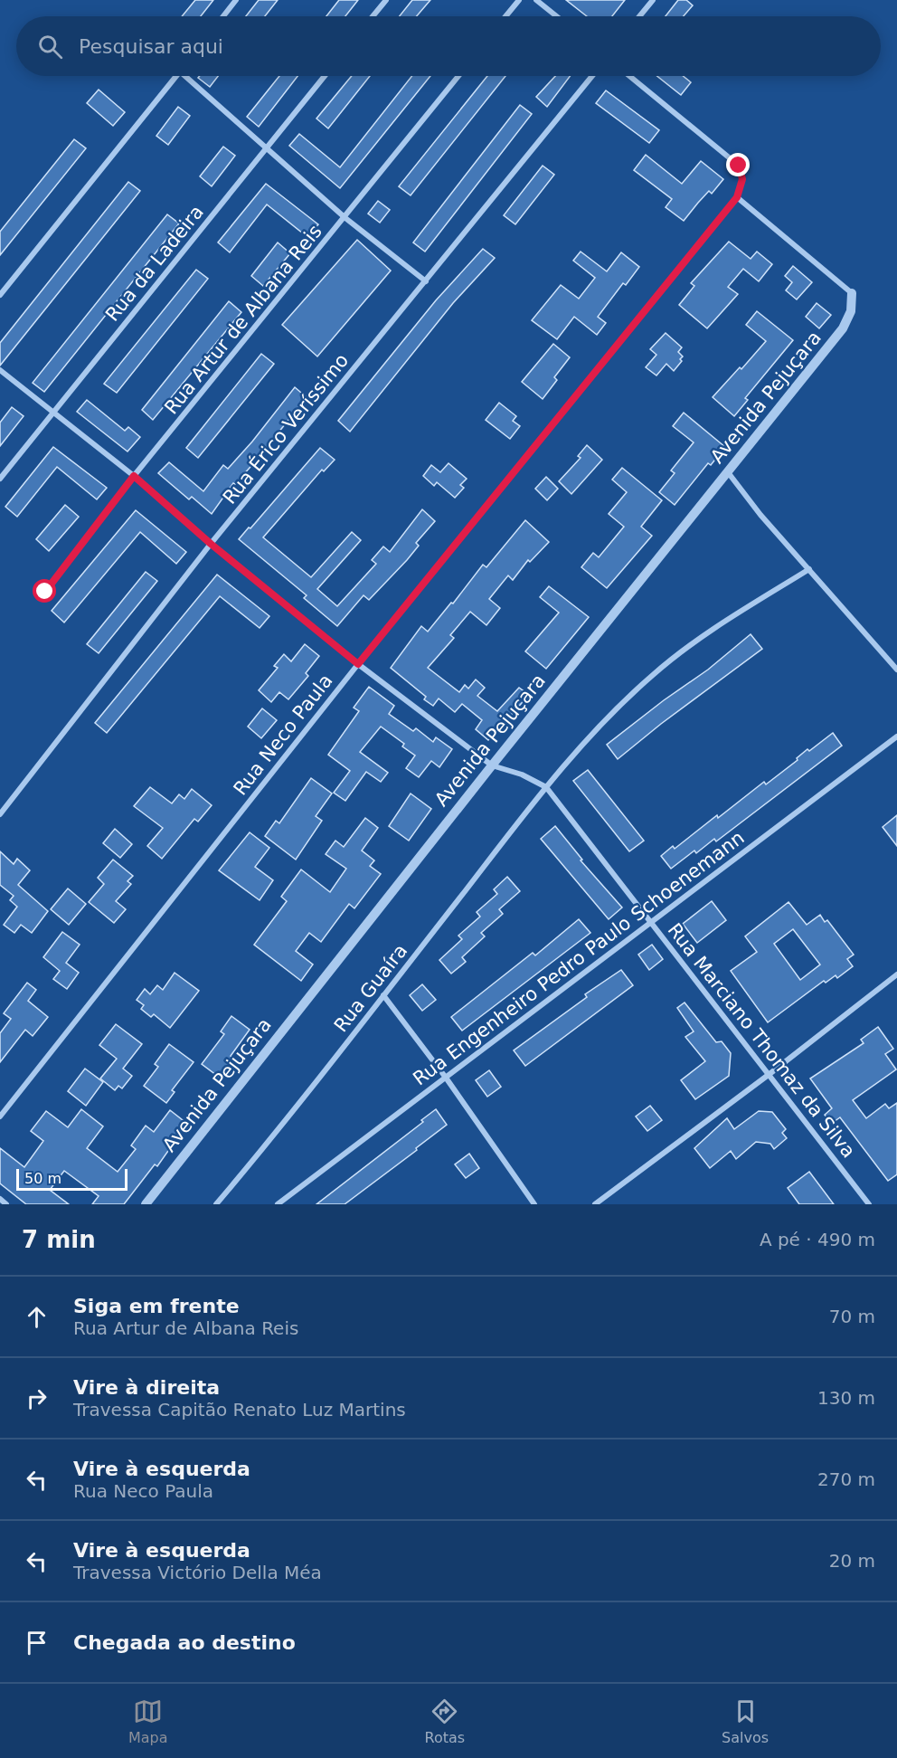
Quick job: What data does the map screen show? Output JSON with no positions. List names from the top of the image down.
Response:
{
  "streets": {
    "street": [
      "Rua da Ladeira",
      "Rua Artur de Albana Reis",
      "Avenida Pejuçara",
      "Rua Érico Veríssimo",
      "Rua Neco Paula",
      "Rua Engenheiro Pedro Paulo Schoenemann",
      "Rua Guaíra",
      "Rua Marciano Thomaz da Silva"
    ]
  },
  "crossings": [
    ["Avenida Pejuçara", "Rua Marciano Thomaz da Silva"],
    ["Rua Engenheiro Pedro Paulo Schoenemann", "Rua Marciano Thomaz da Silva"],
    ["Rua Guaíra", "Rua Marciano Thomaz da Silva"]
  ],
  "scale_bar": "50 m",
  "page": {
    "search": "Pesquisar aqui",
    "scale": "50 m",
    "heading": ["7 min", "A pé · 490 m"],
    "list": [
      ["Siga em frente", "Rua Artur de Albana Reis", "70 m"],
      ["Vire à direita", "Travessa Capitão Renato Luz Martins", "130 m"],
      ["Vire à esquerda", "Rua Neco Paula", "270 m"],
      ["Vire à esquerda", "Travessa Victório Della Méa", "20 m"],
      "Chegada ao destino"
    ],
    "nav": ["Mapa", "Rotas", "Salvos"]
  }
}
